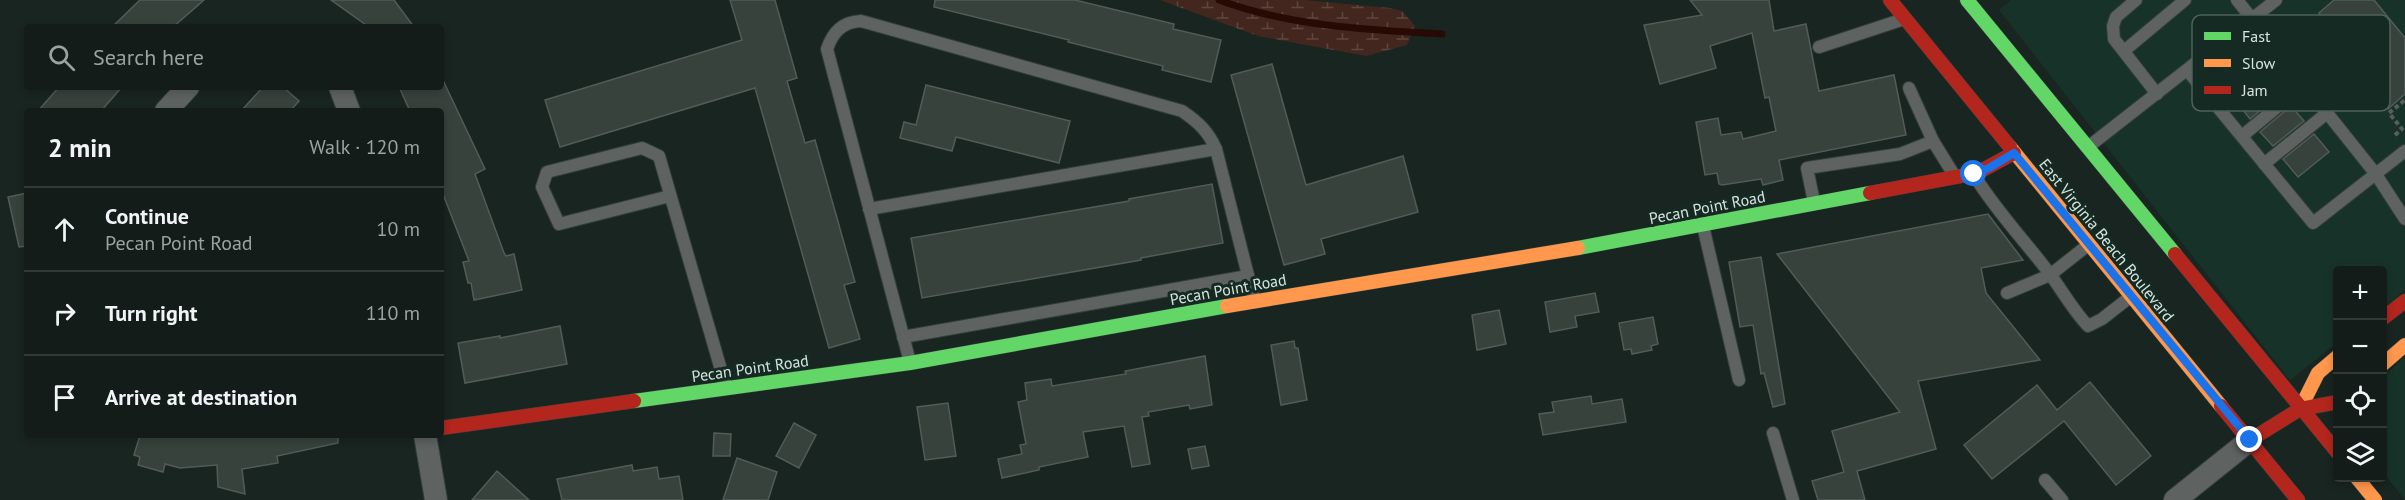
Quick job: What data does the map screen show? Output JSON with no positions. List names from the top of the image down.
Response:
{
  "streets": {
    "street": ["Pecan Point Road", "East Virginia Beach Boulevard"]
  },
  "crossings": [
    ["Pecan Point Road", "East Virginia Beach Boulevard"]
  ],
  "legend": ["Fast", "Slow", "Jam"],
  "page": {
    "search": "Search here",
    "heading": ["2 min", "Walk · 120 m"],
    "list": [
      ["Continue", "Pecan Point Road", "10 m"],
      ["Turn right", "110 m"],
      "Arrive at destination"
    ],
    "map_buttons": ["+", "−"]
  }
}
